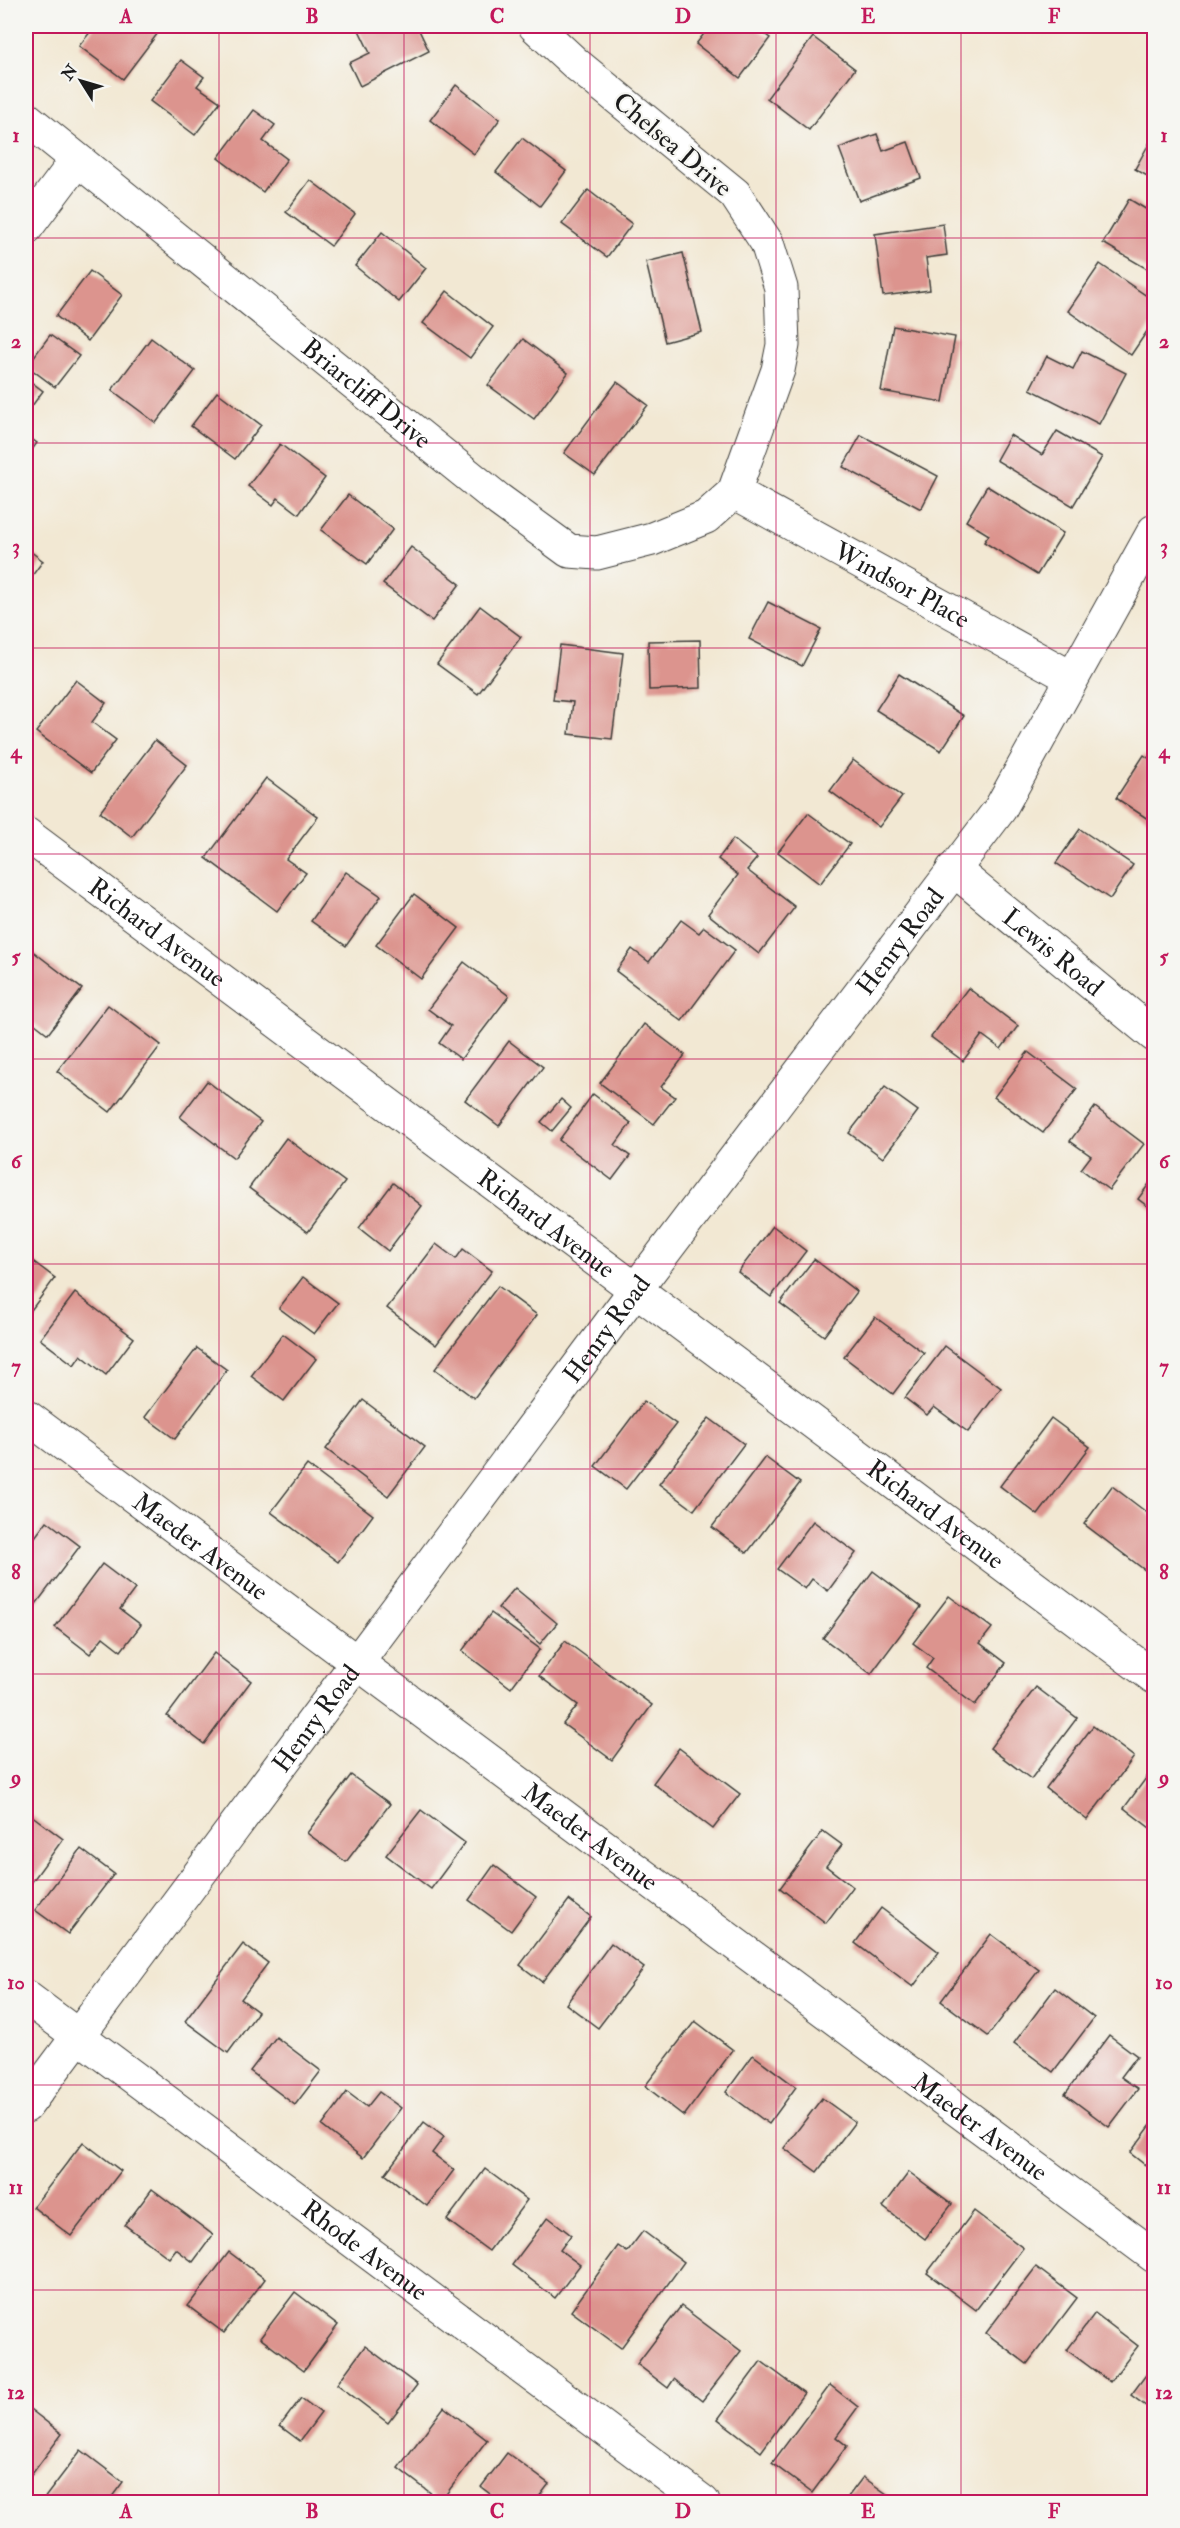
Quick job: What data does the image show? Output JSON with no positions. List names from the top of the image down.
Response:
{
  "streets": {
    "street": [
      "Chelsea Drive",
      "Briarcliff Drive",
      "Windsor Place",
      "Richard Avenue",
      "Henry Road",
      "Lewis Road",
      "Maeder Avenue",
      "Rhode Avenue"
    ]
  },
  "crossings": [
    ["Chelsea Drive", "Briarcliff Drive"],
    ["Chelsea Drive", "Windsor Place"],
    ["Briarcliff Drive", "Windsor Place"],
    ["Windsor Place", "Henry Road"],
    ["Richard Avenue", "Henry Road"],
    ["Henry Road", "Lewis Road"],
    ["Henry Road", "Maeder Avenue"],
    ["Henry Road", "Rhode Avenue"]
  ],
  "north": "top left",
  "grid": {
    "columns": [
      "A",
      "B",
      "C",
      "D",
      "E",
      "F"
    ],
    "rows": [
      "1",
      "2",
      "3",
      "4",
      "5",
      "6",
      "7",
      "8",
      "9",
      "10",
      "11",
      "12"
    ]
  }
}
